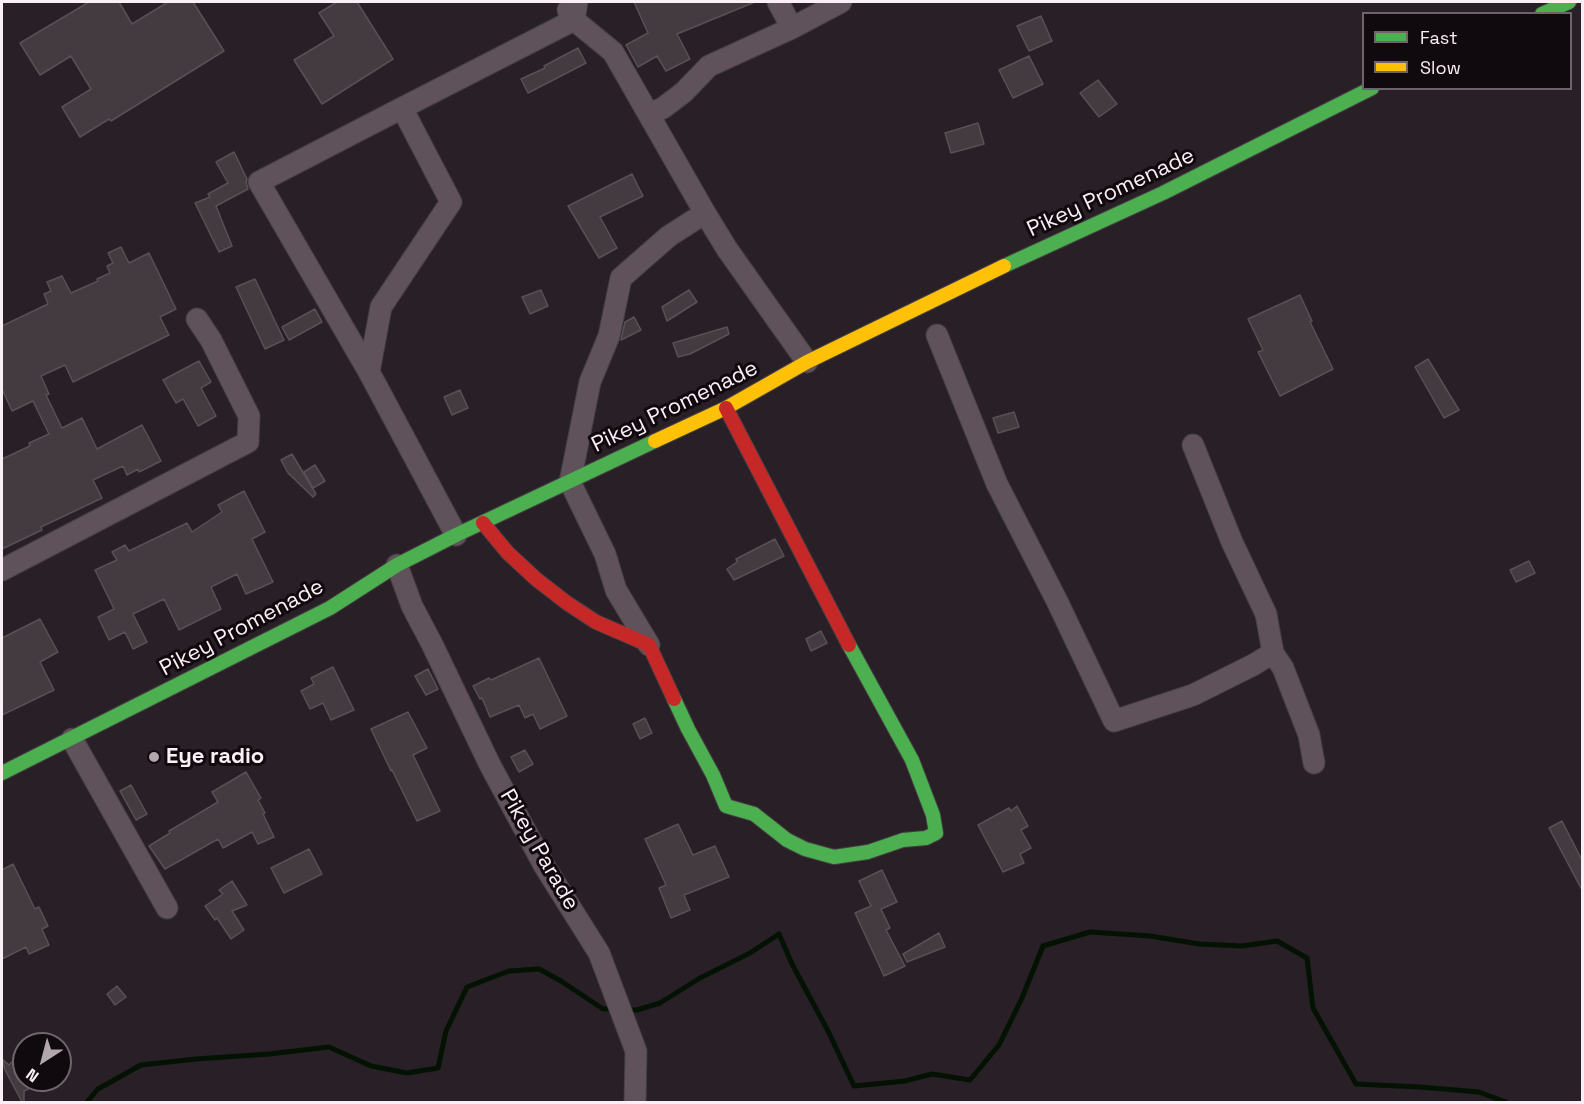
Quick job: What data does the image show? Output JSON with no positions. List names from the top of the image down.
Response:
{
  "streets": {
    "street": ["Pikey Promenade", "Pikey Parade"]
  },
  "crossings": [
    ["Pikey Promenade", "Pikey Parade"]
  ],
  "places": ["Eye radio"],
  "legend": ["Fast", "Slow"],
  "north": "bottom left"
}
